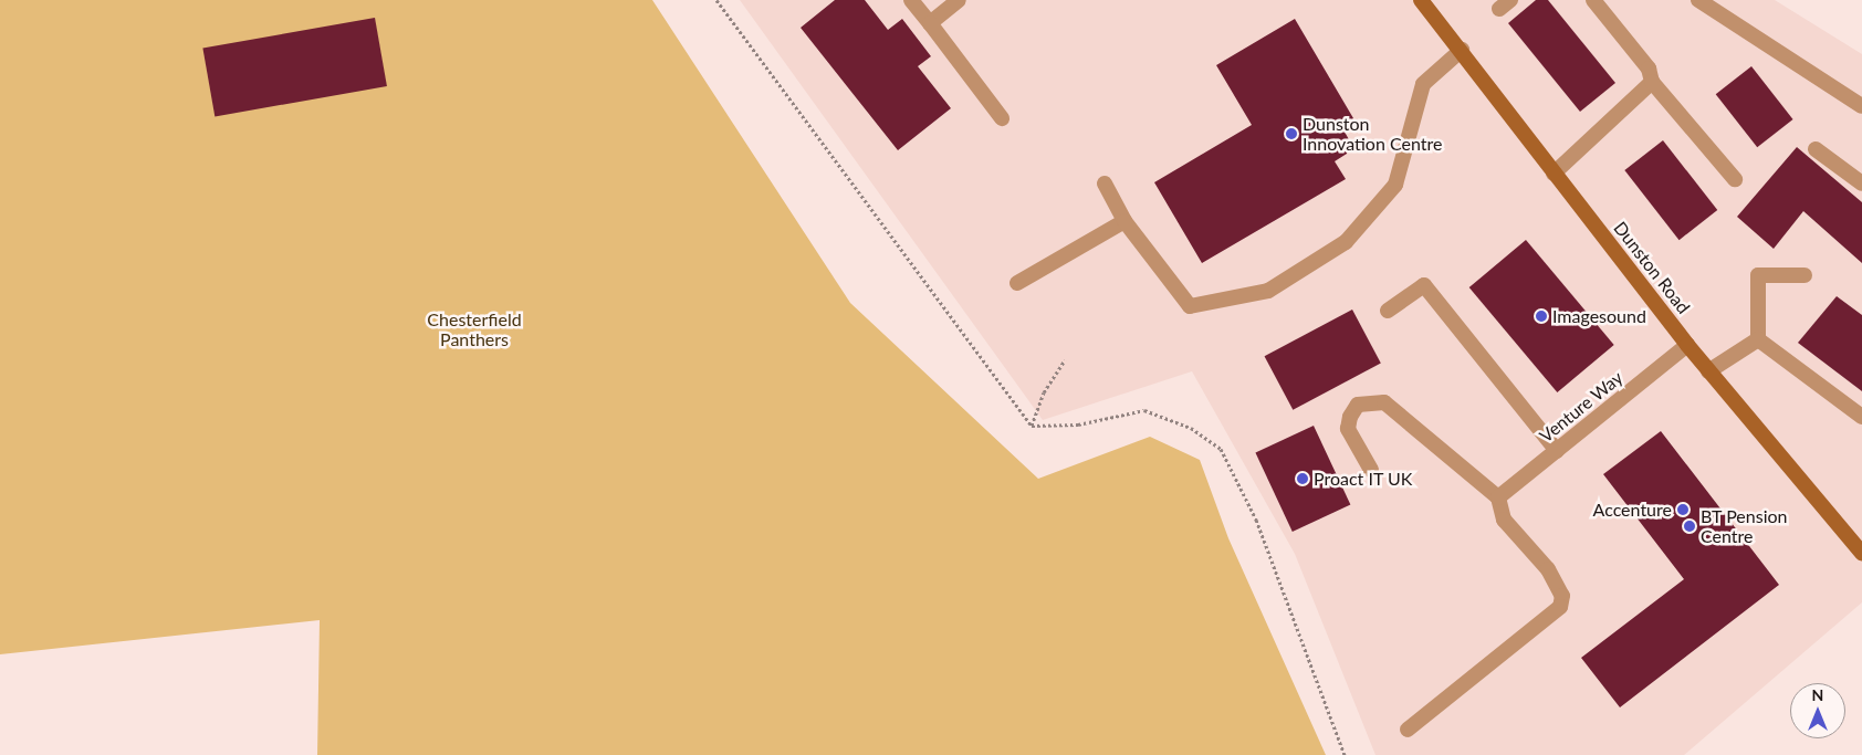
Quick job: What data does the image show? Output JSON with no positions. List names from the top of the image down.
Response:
{
  "streets": {
    "main road": ["Dunston Road"],
    "street": ["Venture Way"]
  },
  "crossings": [
    ["Dunston Road", "Venture Way"]
  ],
  "parks": ["Chesterfield Panthers"],
  "places": [
    "Dunston Innovation Centre",
    "Imagesound",
    "Proact IT UK",
    "Accenture",
    "BT Pension Centre"
  ],
  "north": "top"
}
